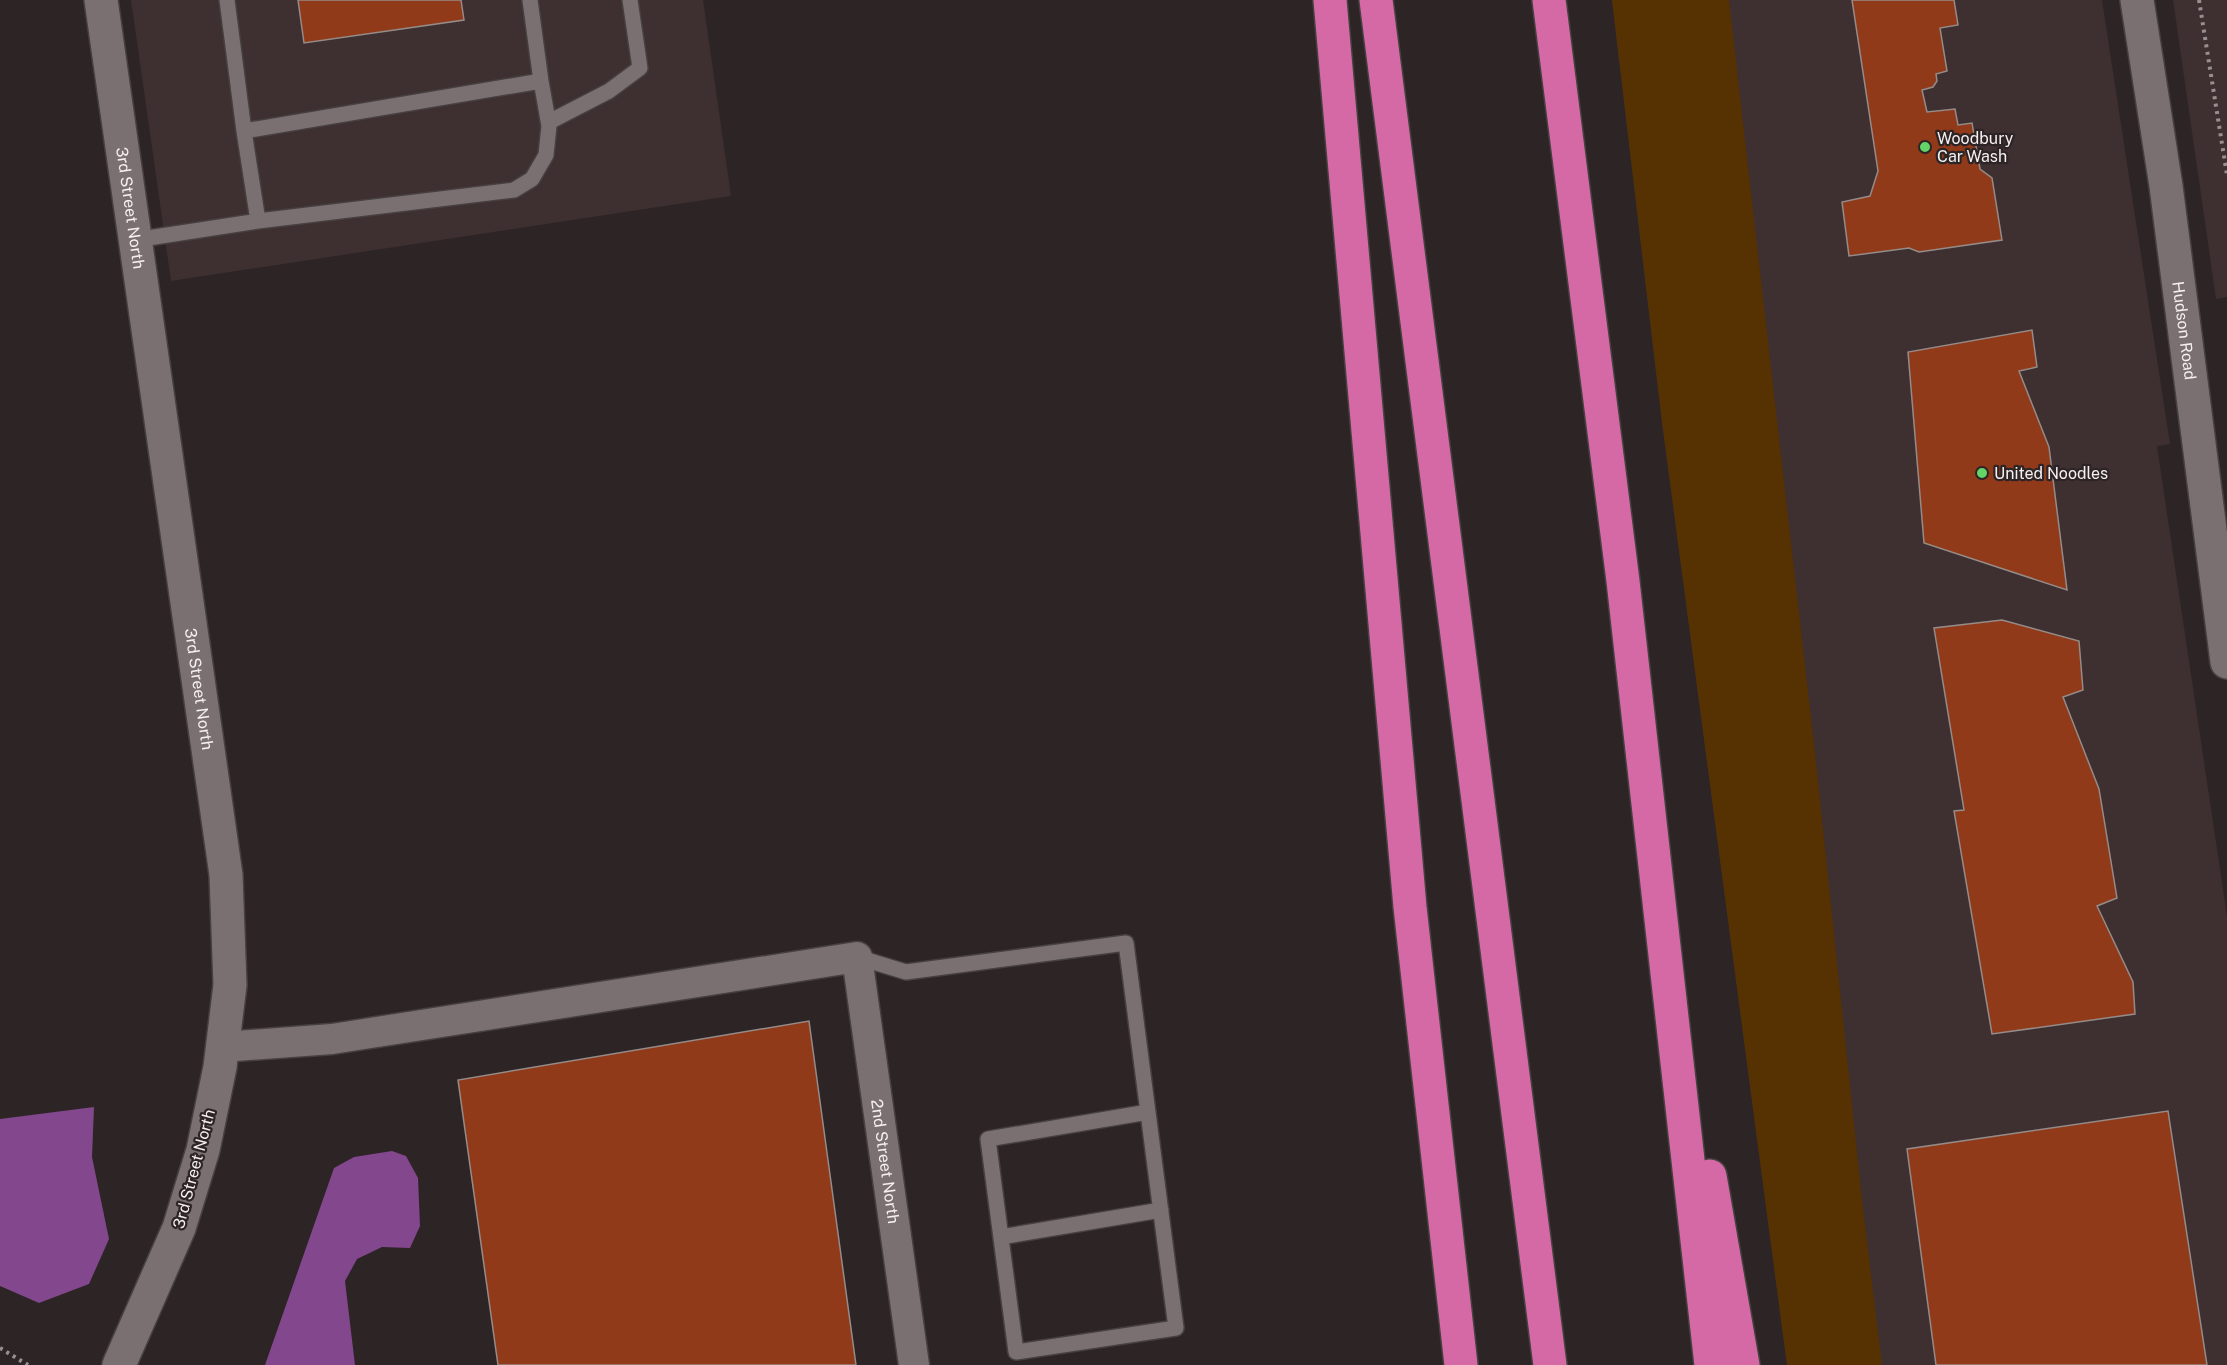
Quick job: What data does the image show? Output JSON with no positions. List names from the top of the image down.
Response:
{
  "streets": {
    "street": ["3rd Street North", "Hudson Road", "2nd Street North"]
  },
  "places": ["Woodbury Car Wash", "United Noodles"]
}
